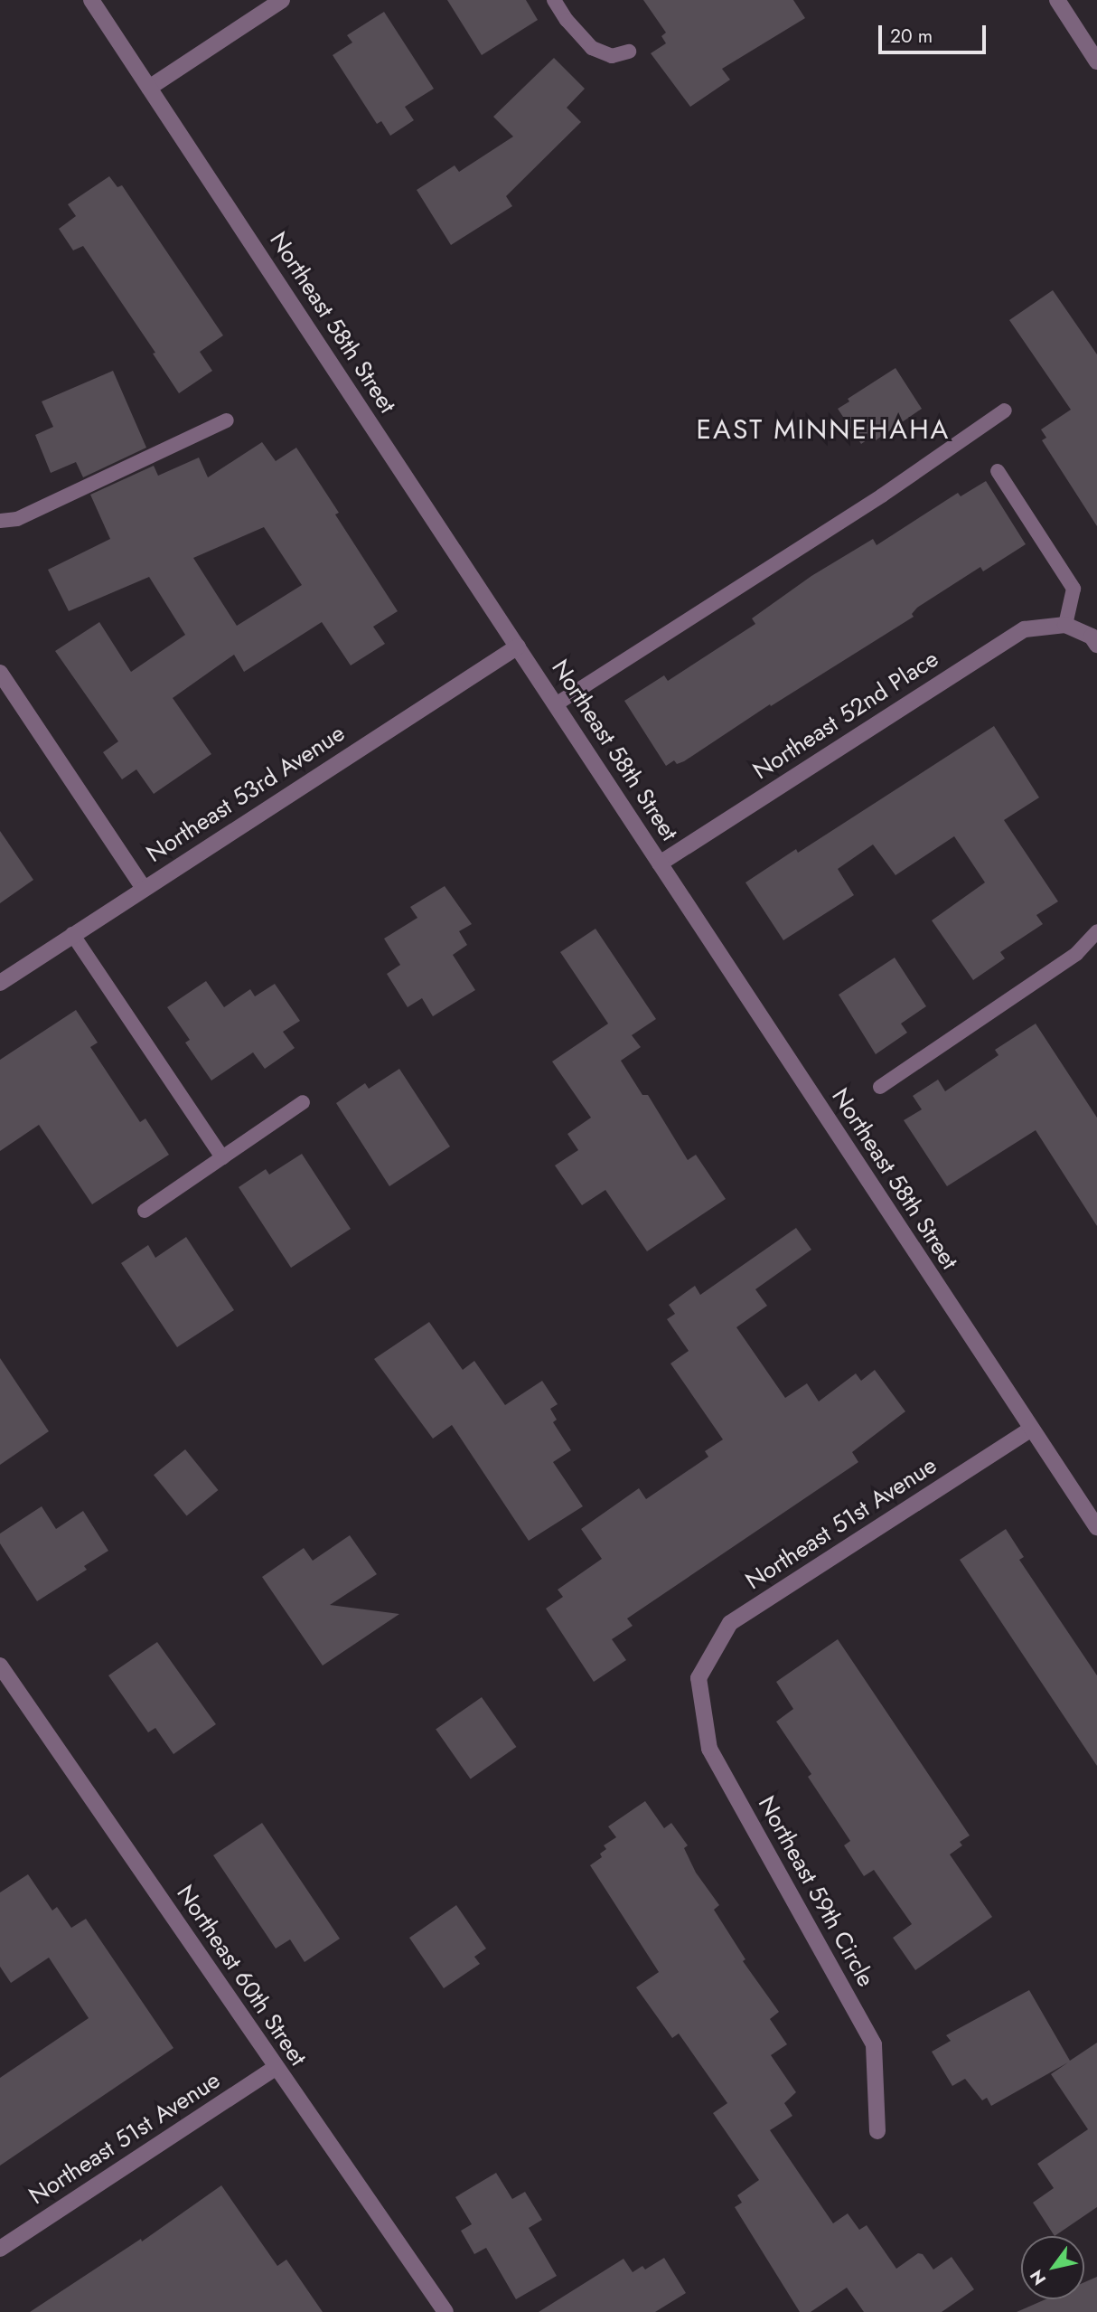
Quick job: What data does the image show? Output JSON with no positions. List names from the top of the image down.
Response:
{
  "streets": {
    "street": [
      "Northeast 58th Street",
      "Northeast 52nd Place",
      "Northeast 53rd Avenue",
      "Northeast 51st Avenue",
      "Northeast 59th Circle",
      "Northeast 60th Street"
    ]
  },
  "crossings": [
    ["Northeast 58th Street", "Northeast 52nd Place"],
    ["Northeast 58th Street", "Northeast 53rd Avenue"],
    ["Northeast 58th Street", "Northeast 51st Avenue"],
    ["Northeast 51st Avenue", "Northeast 59th Circle"],
    ["Northeast 51st Avenue", "Northeast 60th Street"]
  ],
  "districts": ["EAST MINNEHAHA"],
  "scale_bar": "20 m",
  "north": "bottom left"
}
